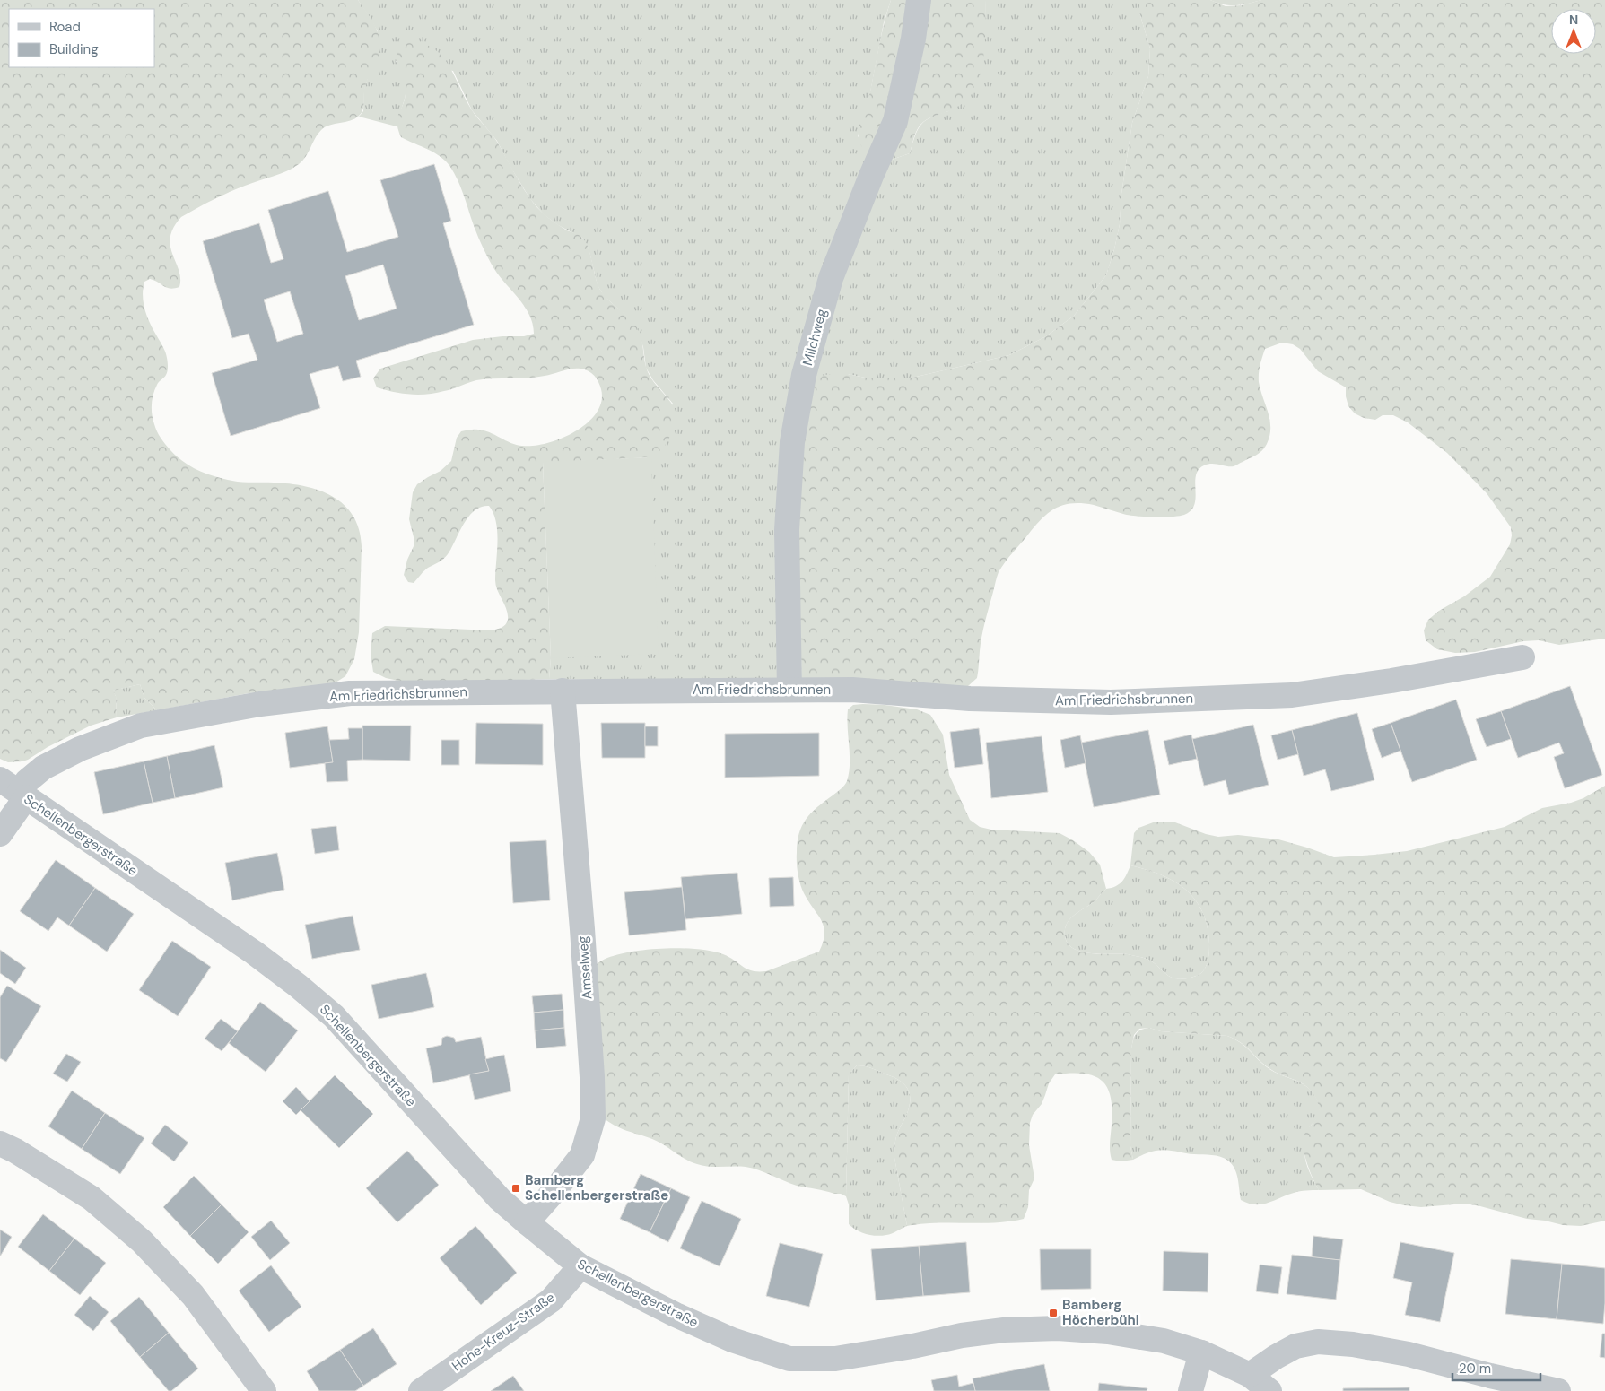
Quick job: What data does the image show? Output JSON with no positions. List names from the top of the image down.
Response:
{
  "streets": {
    "street": [
      "Milchweg",
      "Am Friedrichsbrunnen",
      "Schellenbergerstraße",
      "Amselweg",
      "Hohe-Kreuz-Straße"
    ]
  },
  "crossings": [
    ["Milchweg", "Am Friedrichsbrunnen"],
    ["Am Friedrichsbrunnen", "Schellenbergerstraße"],
    ["Am Friedrichsbrunnen", "Amselweg"],
    ["Schellenbergerstraße", "Amselweg"],
    ["Schellenbergerstraße", "Hohe-Kreuz-Straße"]
  ],
  "places": {
    "transit": ["Bamberg Schellenbergerstraße", "Bamberg Höcherbühl"]
  },
  "legend": ["Road", "Building"],
  "scale_bar": "20 m",
  "north": "top"
}
